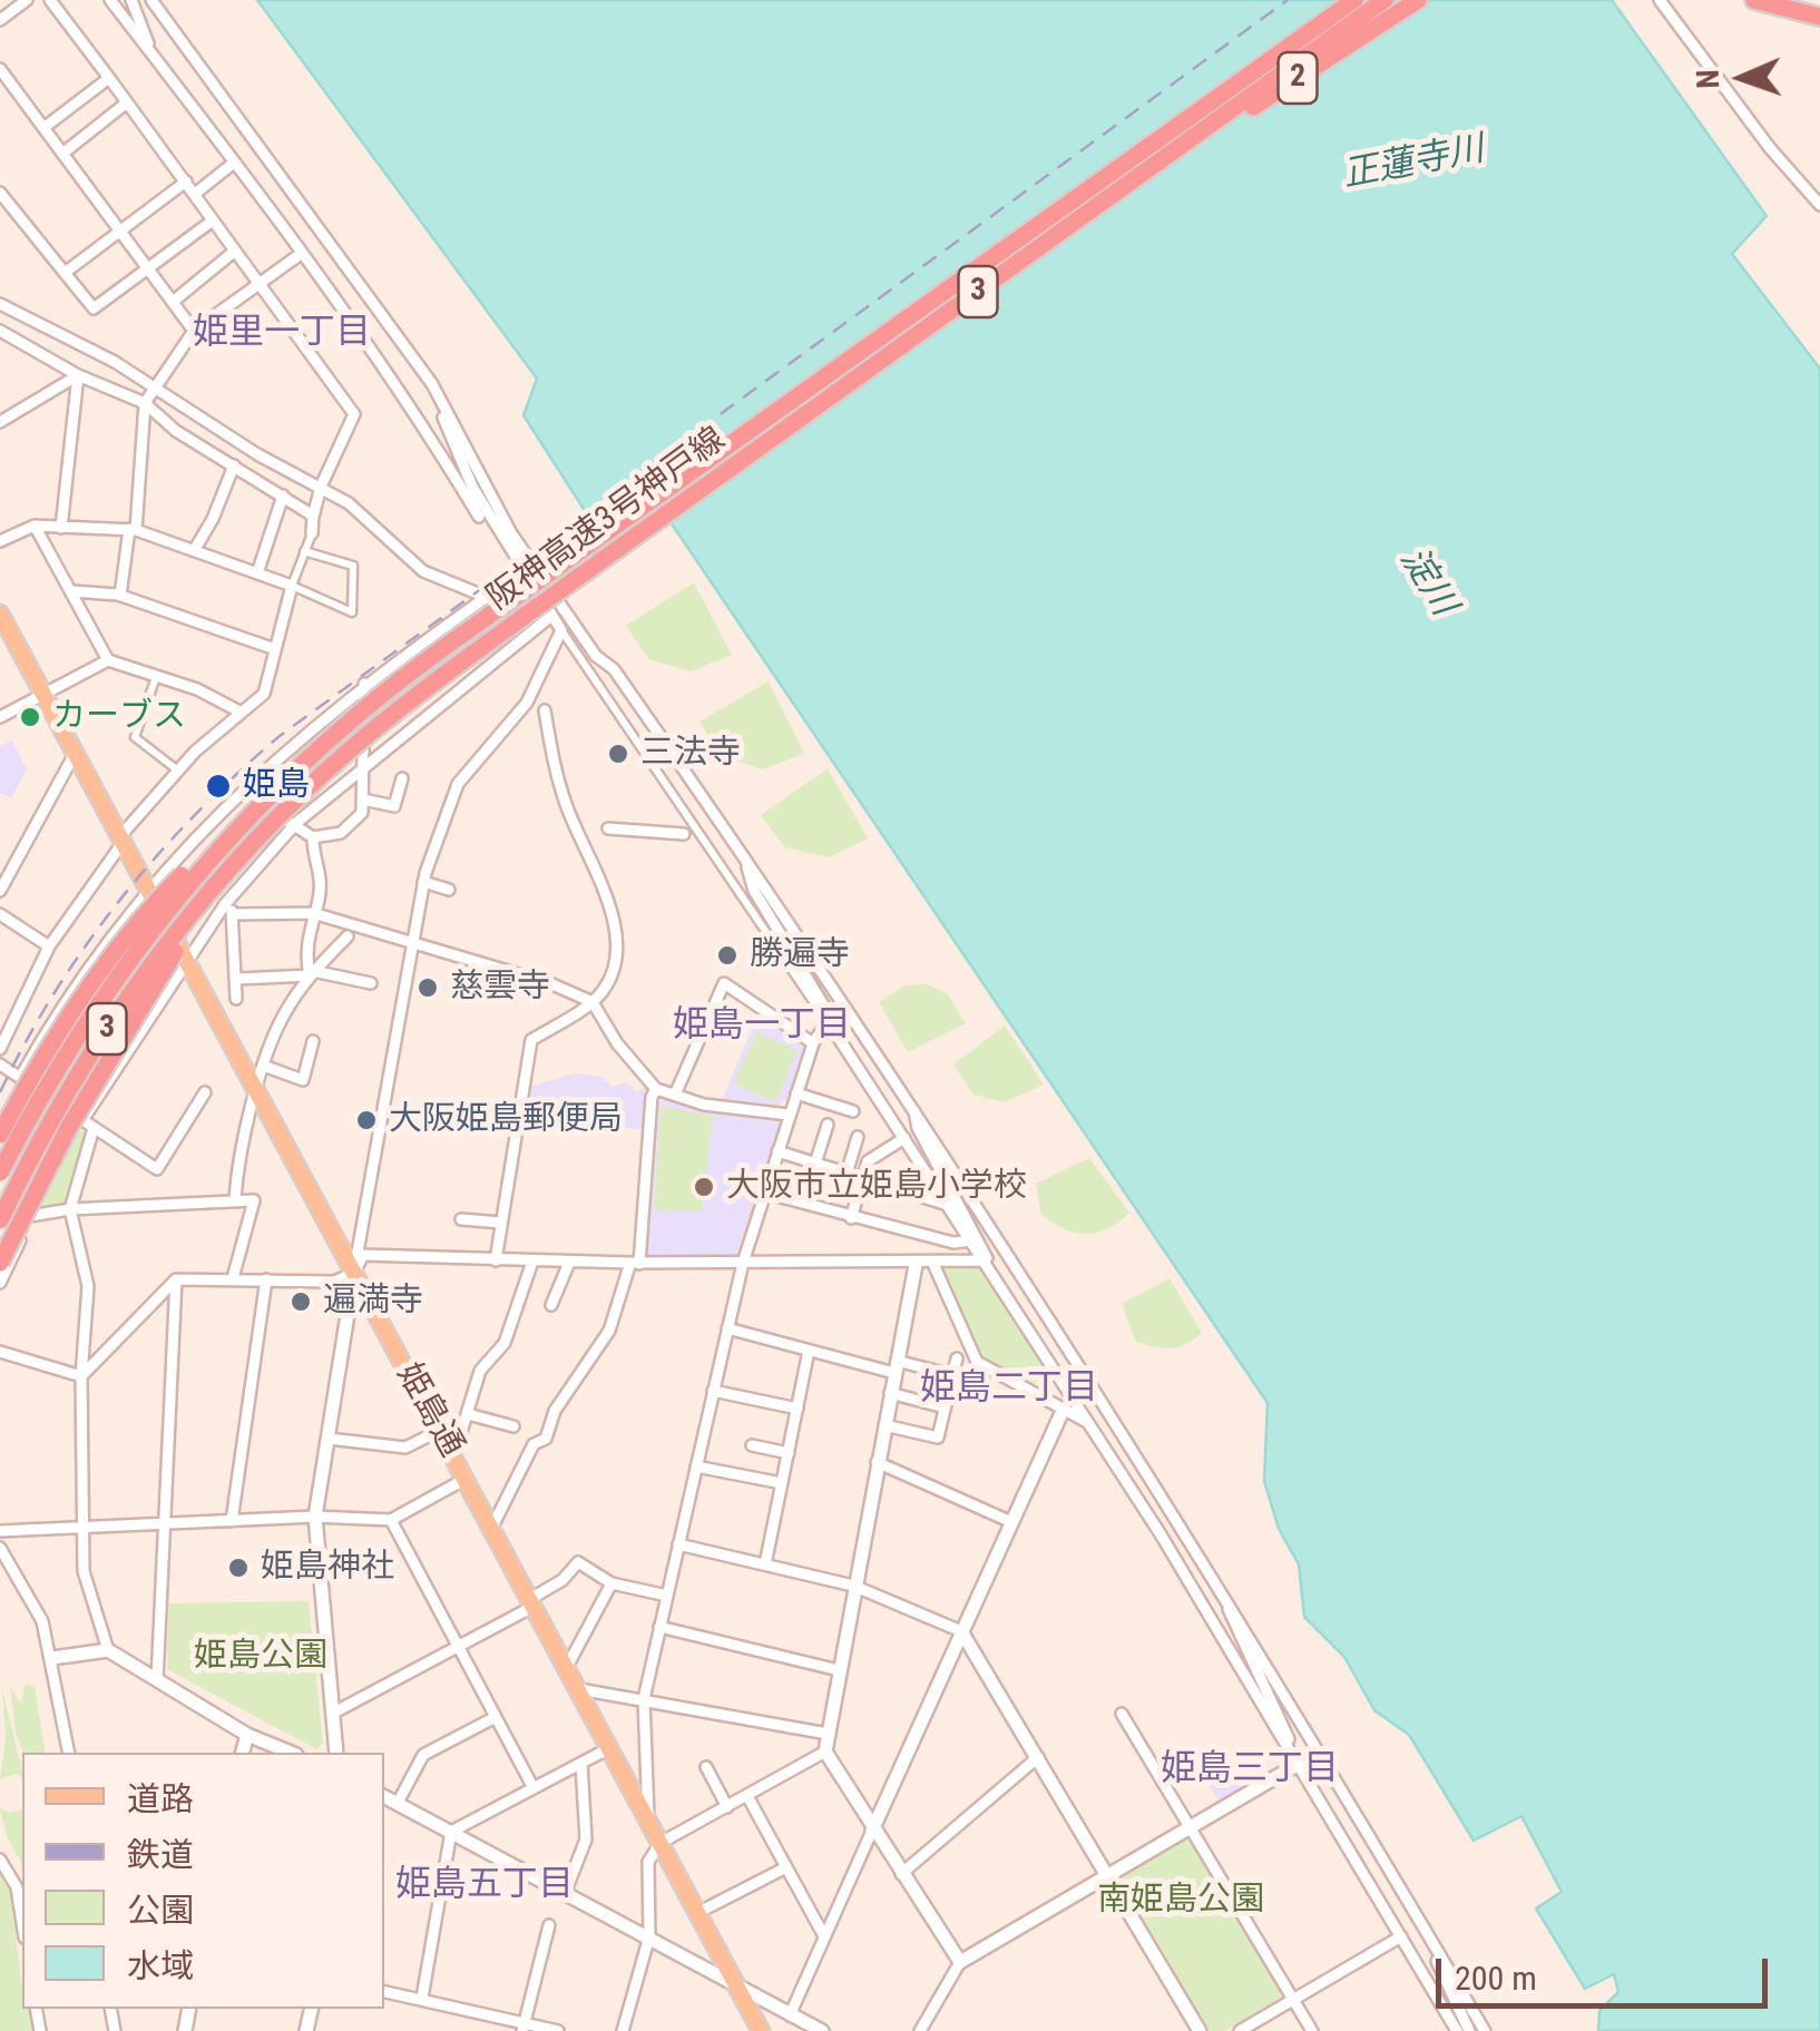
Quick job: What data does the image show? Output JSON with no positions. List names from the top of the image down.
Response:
{
  "streets": {
    "highway": ["2", "3", "阪神高速3号神戸線"],
    "main road": ["姫島通"]
  },
  "crossings": [
    ["2", "阪神高速3号神戸線"],
    ["3", "阪神高速3号神戸線"]
  ],
  "districts": [
    "姫里一丁目",
    "姫島一丁目",
    "姫島二丁目",
    "姫島三丁目",
    "姫島五丁目"
  ],
  "water": ["正蓮寺川", "淀川"],
  "parks": ["姫島公園", "南姫島公園"],
  "places": [
    "カーブス",
    "三法寺",
    "姫島",
    "勝遍寺",
    "慈雲寺",
    "大阪姫島郵便局",
    "大阪市立姫島小学校",
    "遍満寺",
    "姫島神社"
  ],
  "legend": [
    "道路",
    "鉄道",
    "公園",
    "水域"
  ],
  "scale_bar": "200 m",
  "north": "left"
}
